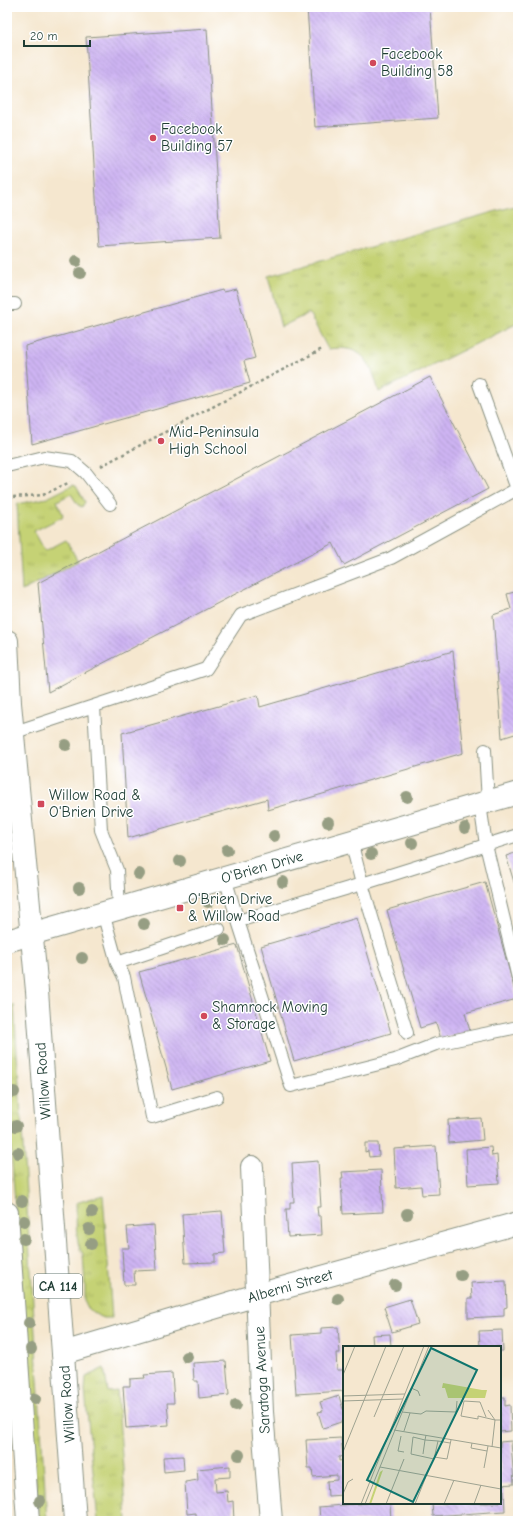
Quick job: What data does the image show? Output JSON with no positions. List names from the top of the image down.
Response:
{
  "streets": {
    "street": [
      "O'Brien Drive",
      "Willow Road",
      "CA 114",
      "Alberni Street",
      "Saratoga Avenue"
    ]
  },
  "crossings": [
    ["O'Brien Drive", "Willow Road"],
    ["Willow Road", "Alberni Street"],
    ["Alberni Street", "Saratoga Avenue"]
  ],
  "places": {
    "other": [
      "Facebook Building 58",
      "Facebook Building 57",
      "Mid-Peninsula High School",
      "Shamrock Moving & Storage"
    ],
    "transit": ["Willow Road & O'Brien Drive", "O'Brien Drive & Willow Road"]
  },
  "scale_bar": "20 m"
}
